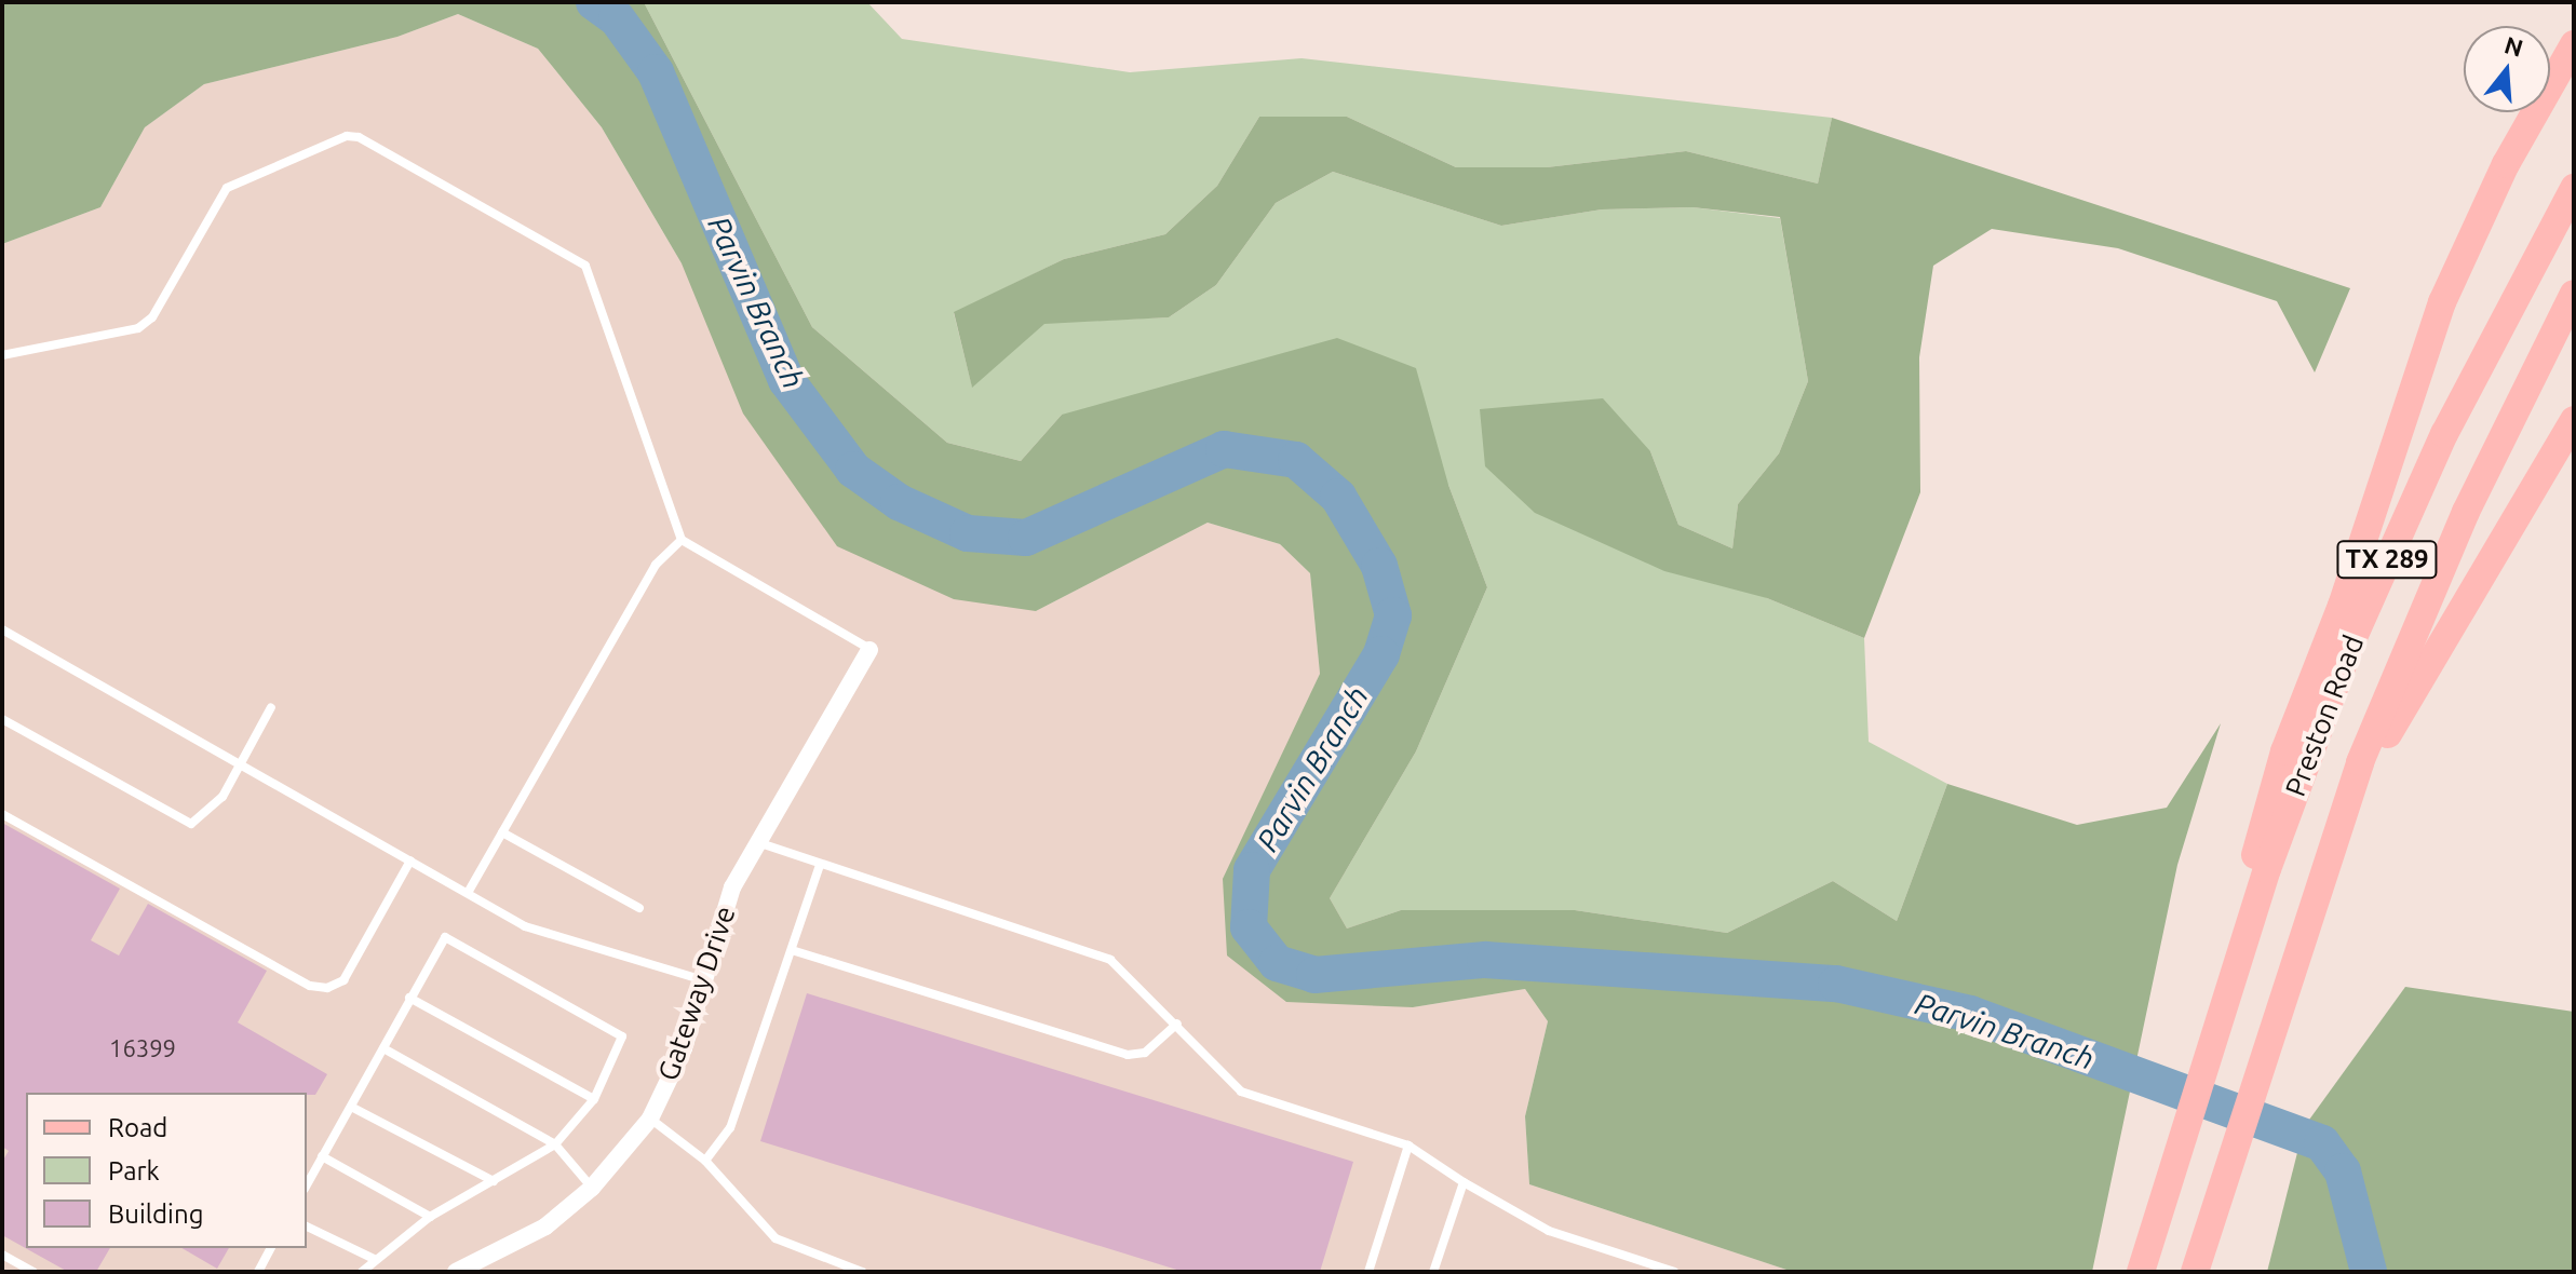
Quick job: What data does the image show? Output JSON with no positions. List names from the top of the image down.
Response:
{
  "streets": {
    "main road": ["TX 289", "Preston Road"],
    "street": ["Gateway Drive"]
  },
  "water": ["Parvin Branch"],
  "house_numbers": ["16399"],
  "legend": ["Road", "Park", "Building"],
  "north": "top"
}
